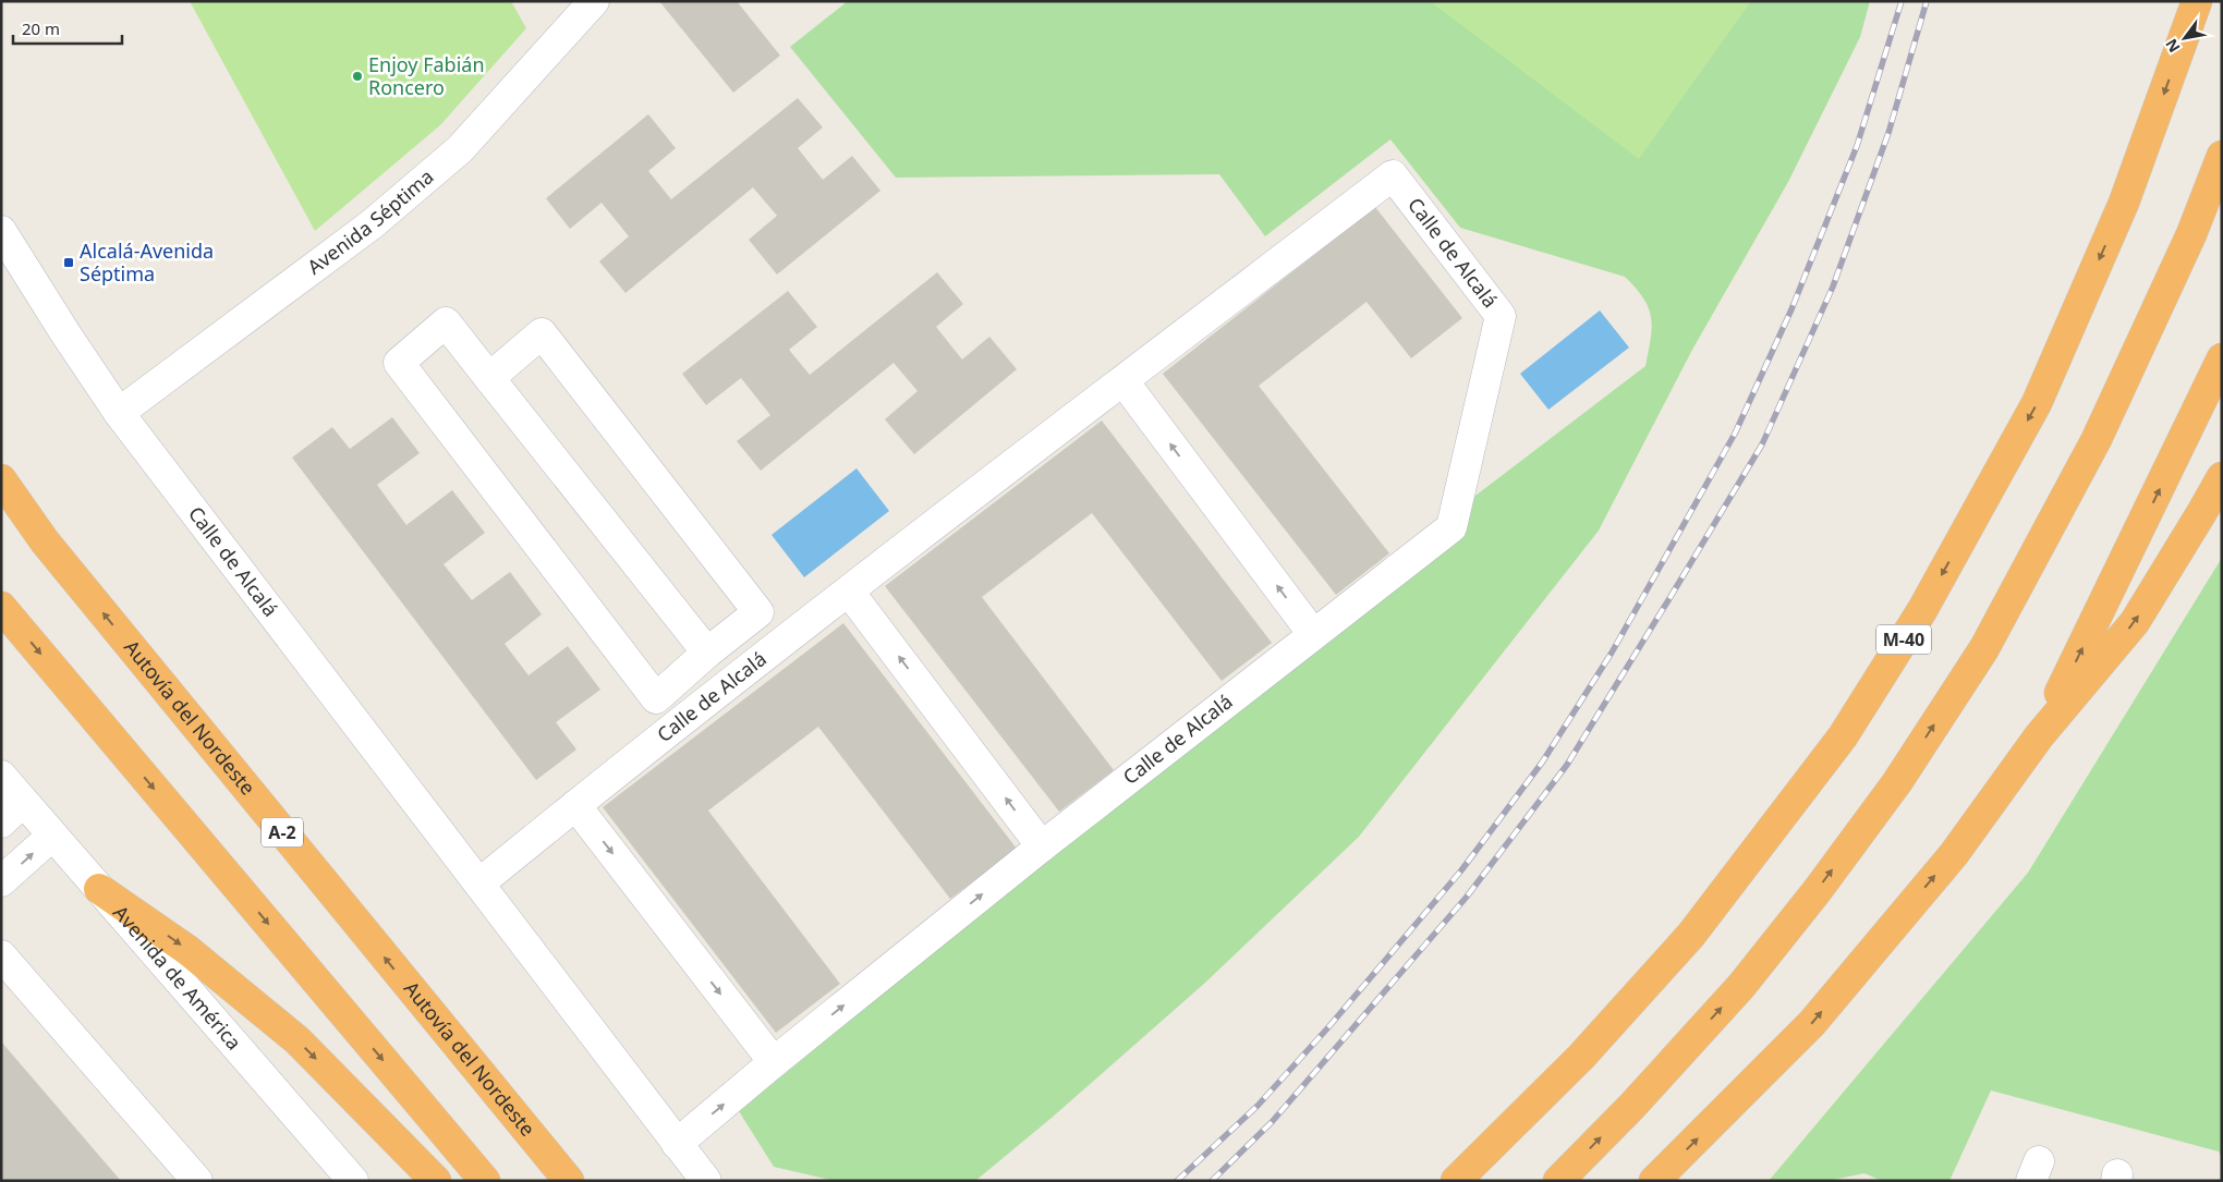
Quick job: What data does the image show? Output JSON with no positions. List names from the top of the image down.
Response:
{
  "streets": {
    "highway": ["M-40", "Autovía del Nordeste", "A-2"],
    "street": ["Avenida Séptima", "Calle de Alcalá", "Avenida de América"]
  },
  "crossings": [
    ["Avenida Séptima", "Calle de Alcalá"]
  ],
  "places": {
    "other": ["Enjoy Fabián Roncero"],
    "transit": ["Alcalá-Avenida Séptima"]
  },
  "scale_bar": "20 m",
  "north": "bottom left"
}
